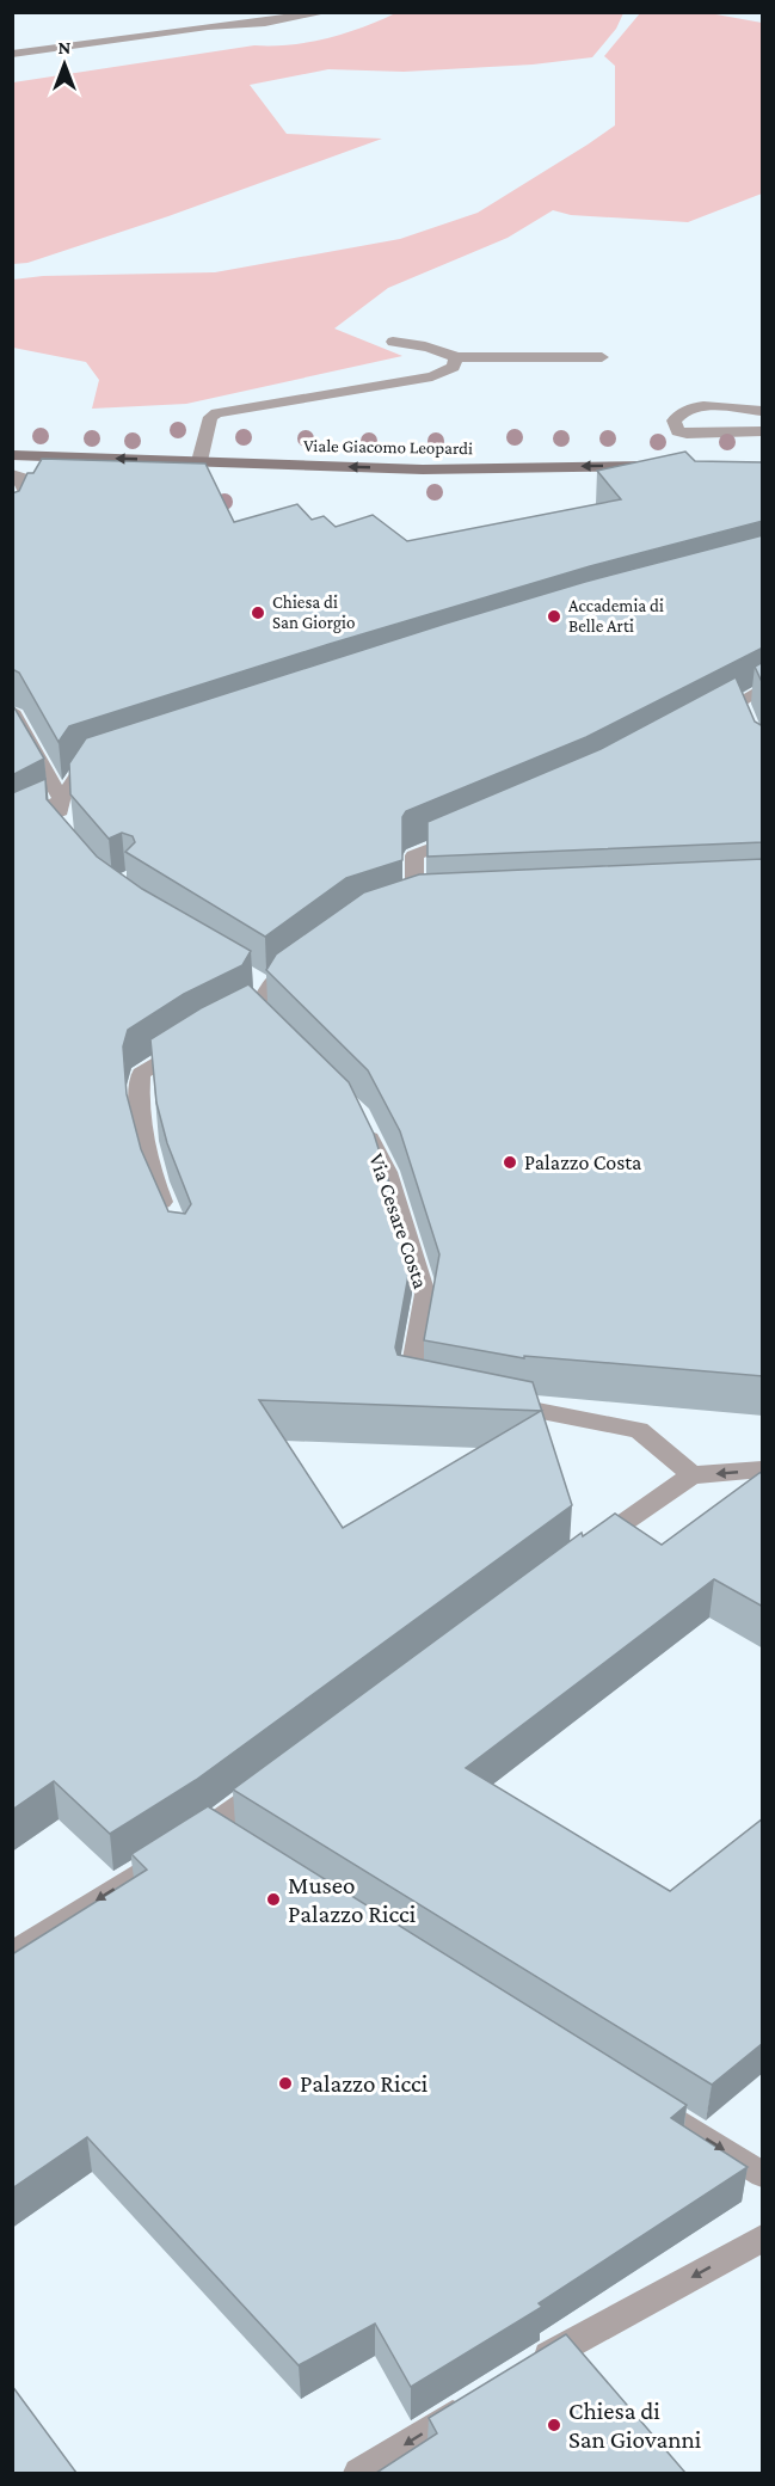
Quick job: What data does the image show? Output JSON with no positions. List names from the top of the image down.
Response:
{
  "streets": {
    "main road": ["Viale Giacomo Leopardi"],
    "street": ["Via Cesare Costa"]
  },
  "one_way": ["Viale Giacomo Leopardi"],
  "places": [
    "Chiesa di San Giorgio",
    "Accademia di Belle Arti",
    "Palazzo Costa",
    "Museo Palazzo Ricci",
    "Palazzo Ricci",
    "Chiesa di San Giovanni"
  ],
  "north": "top"
}
